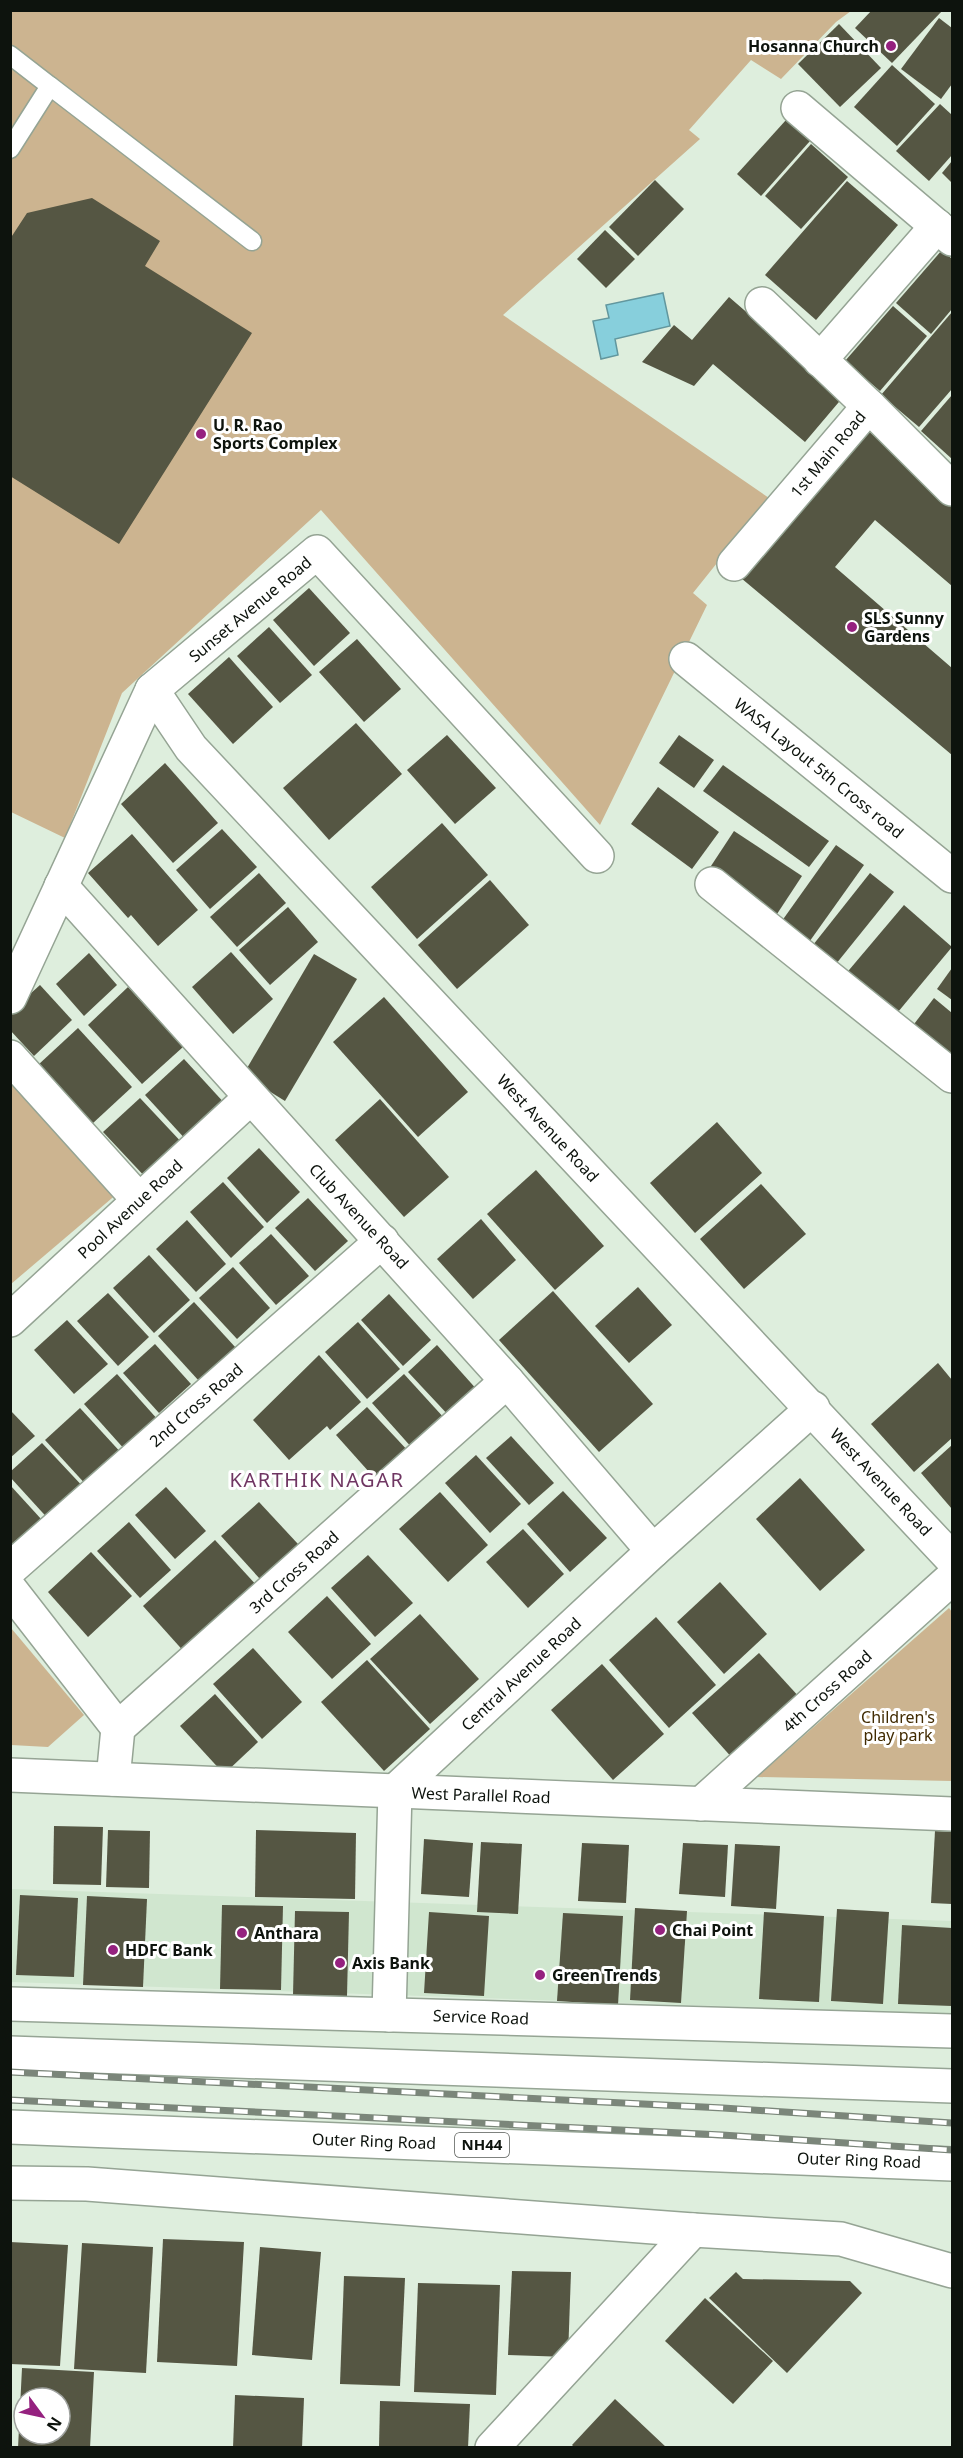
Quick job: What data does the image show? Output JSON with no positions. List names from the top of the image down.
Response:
{
  "streets": {
    "main road": [
      "1st Main Road",
      "Sunset Avenue Road",
      "WASA Layout 5th Cross road",
      "West Avenue Road",
      "Pool Avenue Road",
      "Club Avenue Road",
      "2nd Cross Road",
      "3rd Cross Road",
      "Central Avenue Road",
      "4th Cross Road",
      "West Parallel Road",
      "Service Road",
      "Outer Ring Road",
      "NH44"
    ]
  },
  "crossings": [
    ["Sunset Avenue Road", "West Avenue Road"],
    ["Sunset Avenue Road", "Club Avenue Road"],
    ["West Avenue Road", "Central Avenue Road"],
    ["Pool Avenue Road", "Club Avenue Road"],
    ["Club Avenue Road", "2nd Cross Road"],
    ["Club Avenue Road", "3rd Cross Road"],
    ["Club Avenue Road", "Central Avenue Road"],
    ["Central Avenue Road", "West Parallel Road"],
    ["4th Cross Road", "West Parallel Road"]
  ],
  "districts": ["KARTHIK NAGAR"],
  "parks": ["Children's play park"],
  "places": [
    "Hosanna Church",
    "U. R. Rao Sports Complex",
    "SLS Sunny Gardens",
    "Chai Point",
    "Anthara",
    "HDFC Bank",
    "Axis Bank",
    "Green Trends"
  ],
  "north": "bottom right"
}
